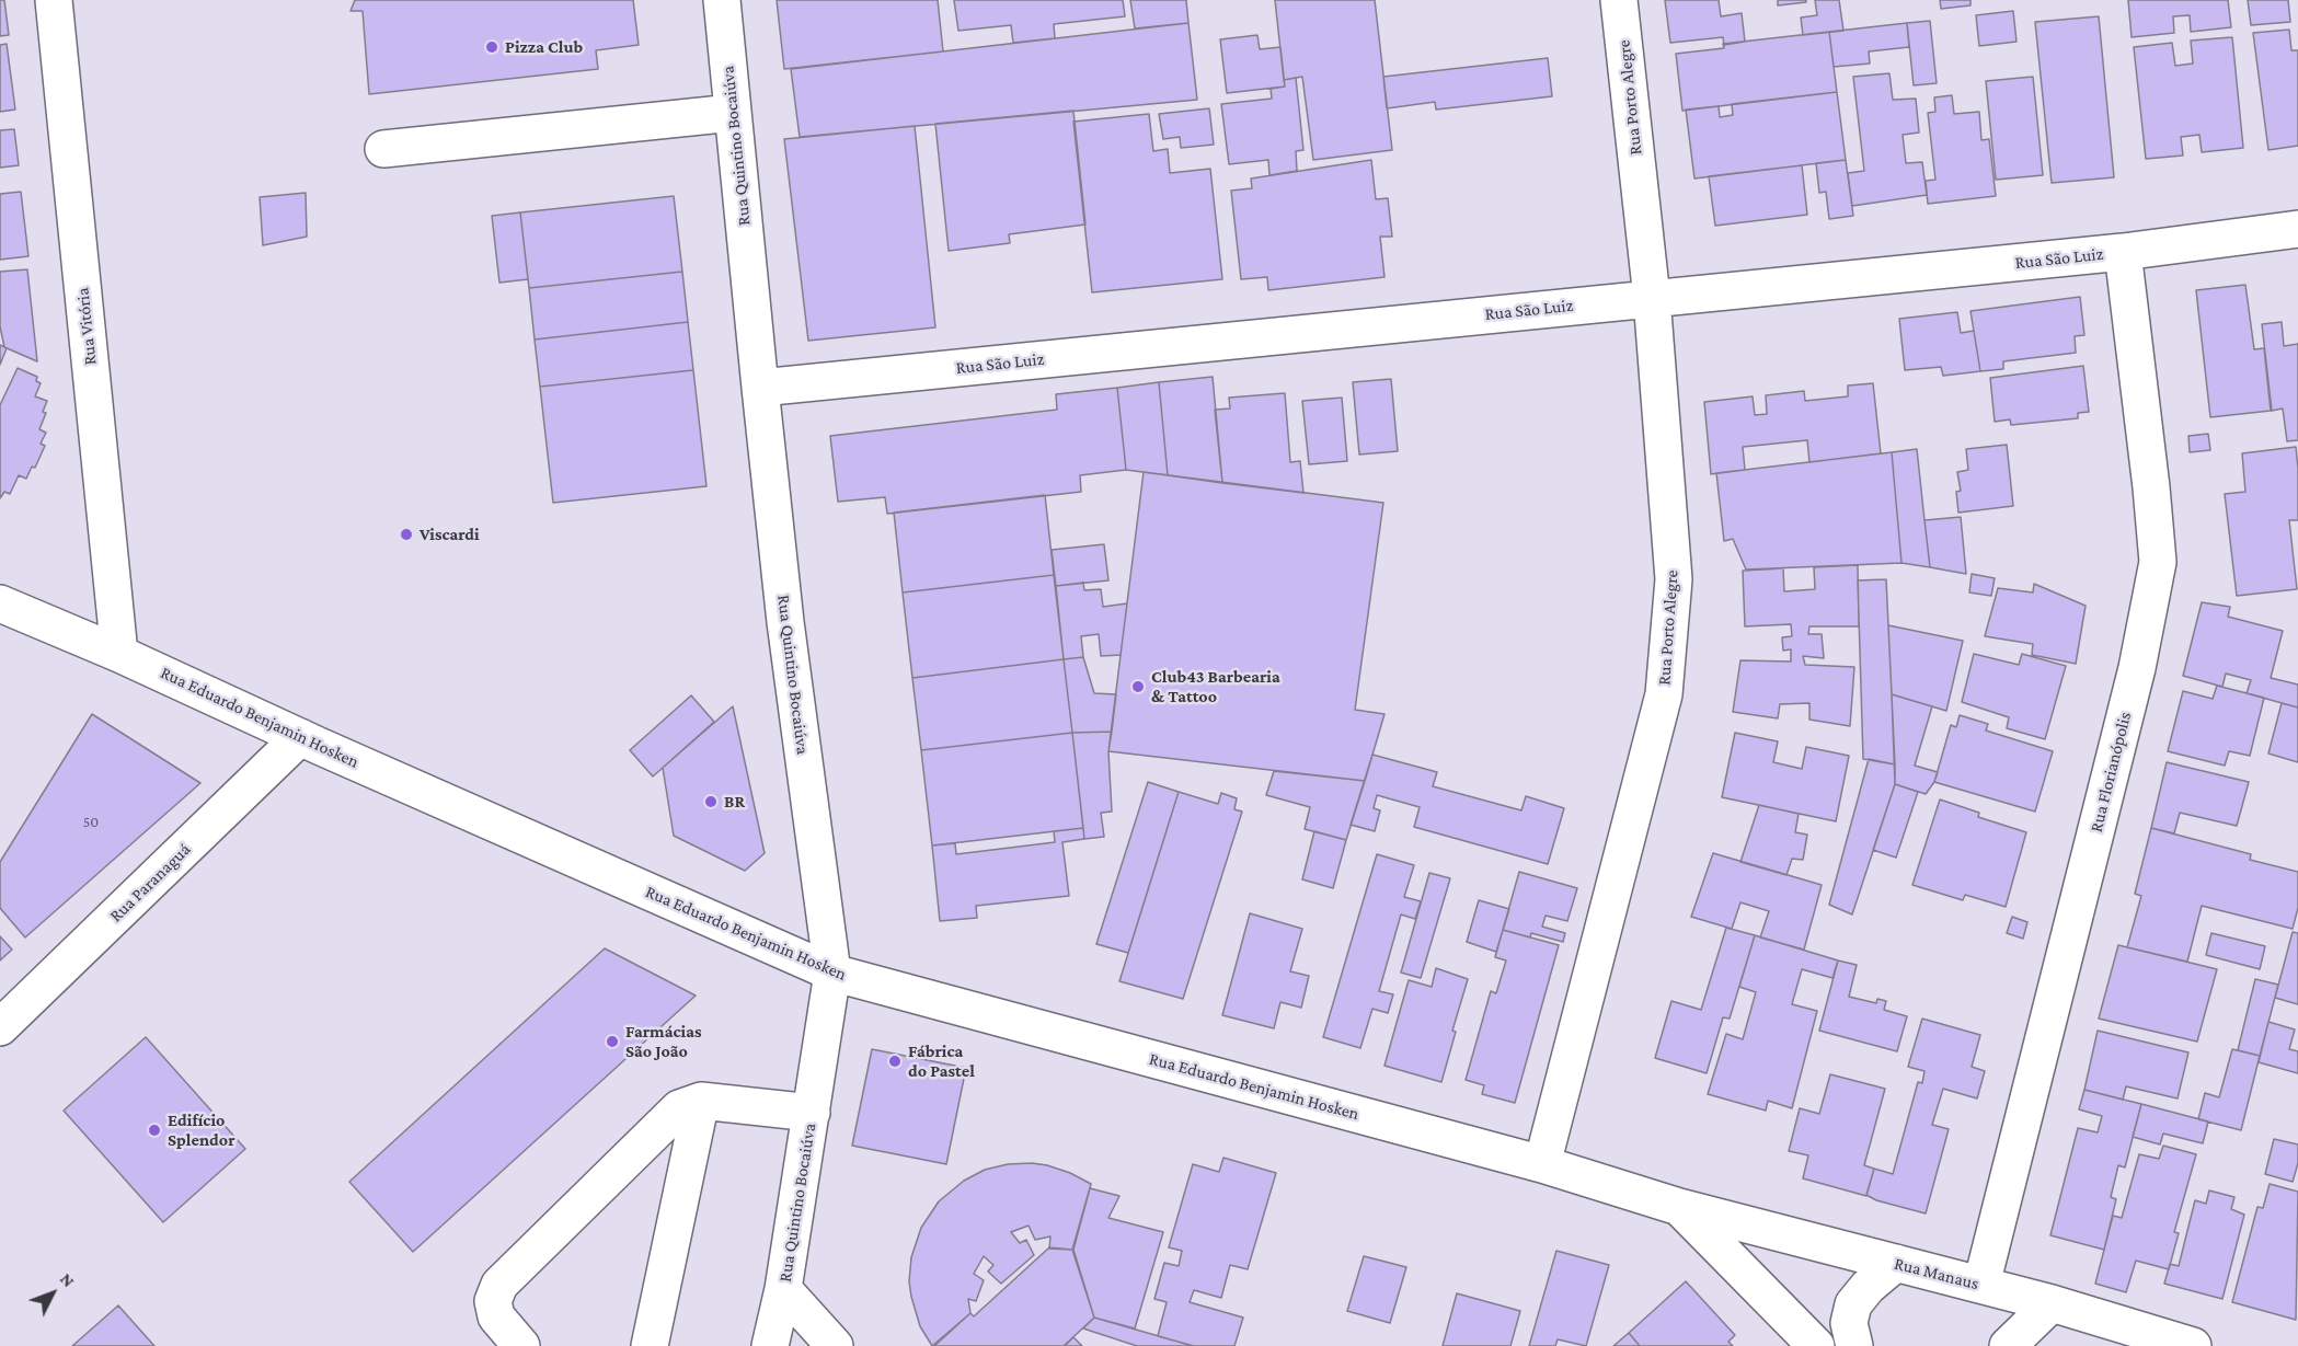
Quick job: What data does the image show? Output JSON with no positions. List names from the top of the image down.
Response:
{
  "streets": {
    "street": [
      "Rua Porto Alegre",
      "Rua Quintino Bocaiúva",
      "Rua São Luiz",
      "Rua Vitória",
      "Rua Eduardo Benjamin Hosken",
      "Rua Florianópolis",
      "Rua Paranaguá",
      "Rua Manaus"
    ]
  },
  "crossings": [
    ["Rua Porto Alegre", "Rua São Luiz"],
    ["Rua Porto Alegre", "Rua Eduardo Benjamin Hosken"],
    ["Rua Quintino Bocaiúva", "Rua São Luiz"],
    ["Rua Quintino Bocaiúva", "Rua Eduardo Benjamin Hosken"],
    ["Rua São Luiz", "Rua Florianópolis"],
    ["Rua Vitória", "Rua Eduardo Benjamin Hosken"],
    ["Rua Eduardo Benjamin Hosken", "Rua Paranaguá"],
    ["Rua Eduardo Benjamin Hosken", "Rua Manaus"],
    ["Rua Florianópolis", "Rua Manaus"]
  ],
  "places": [
    "Pizza Club",
    "Viscardi",
    "Club43 Barbearia & Tattoo",
    "BR",
    "Farmácias São João",
    "Fábrica do Pastel",
    "Edifício Splendor"
  ],
  "house_numbers": ["50"],
  "north": "top right"
}
